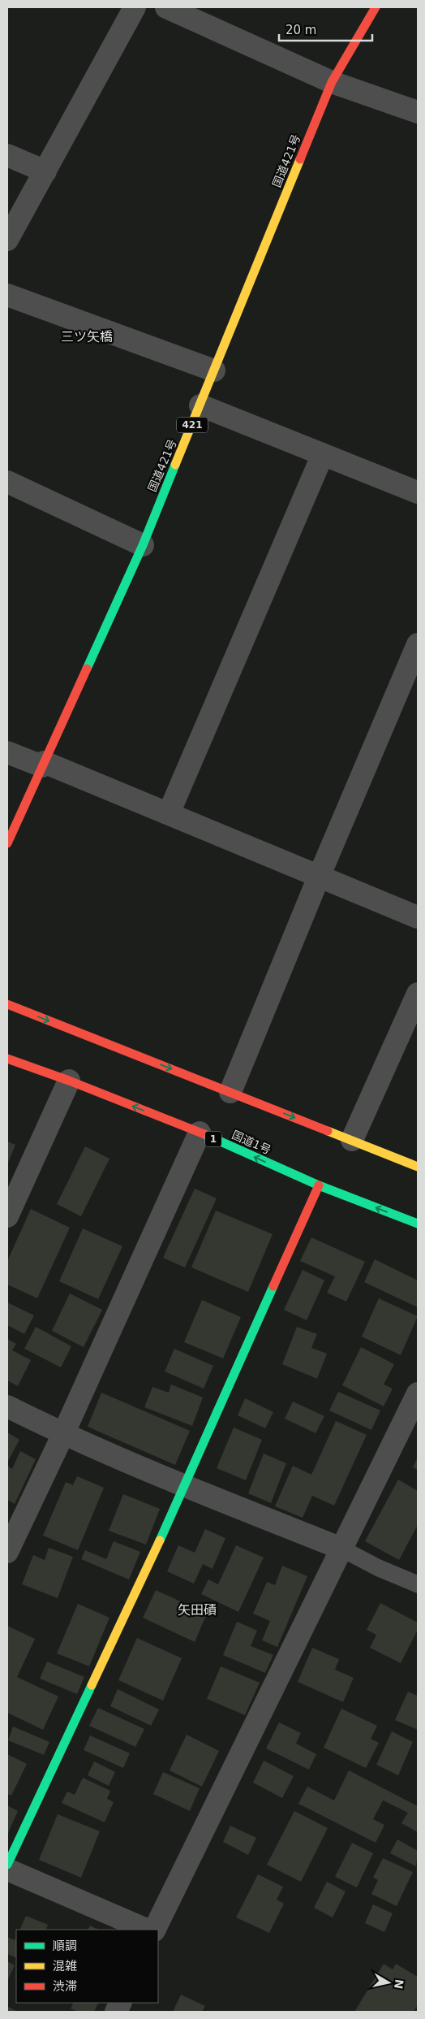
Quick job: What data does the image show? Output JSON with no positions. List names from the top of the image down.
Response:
{
  "streets": {
    "main road": [
      "国道421号",
      "421",
      "1",
      "国道1号"
    ]
  },
  "districts": ["三ツ矢橋", "矢田磧"],
  "legend": ["順調", "混雑", "渋滞"],
  "scale_bar": "20 m",
  "north": "right"
}
